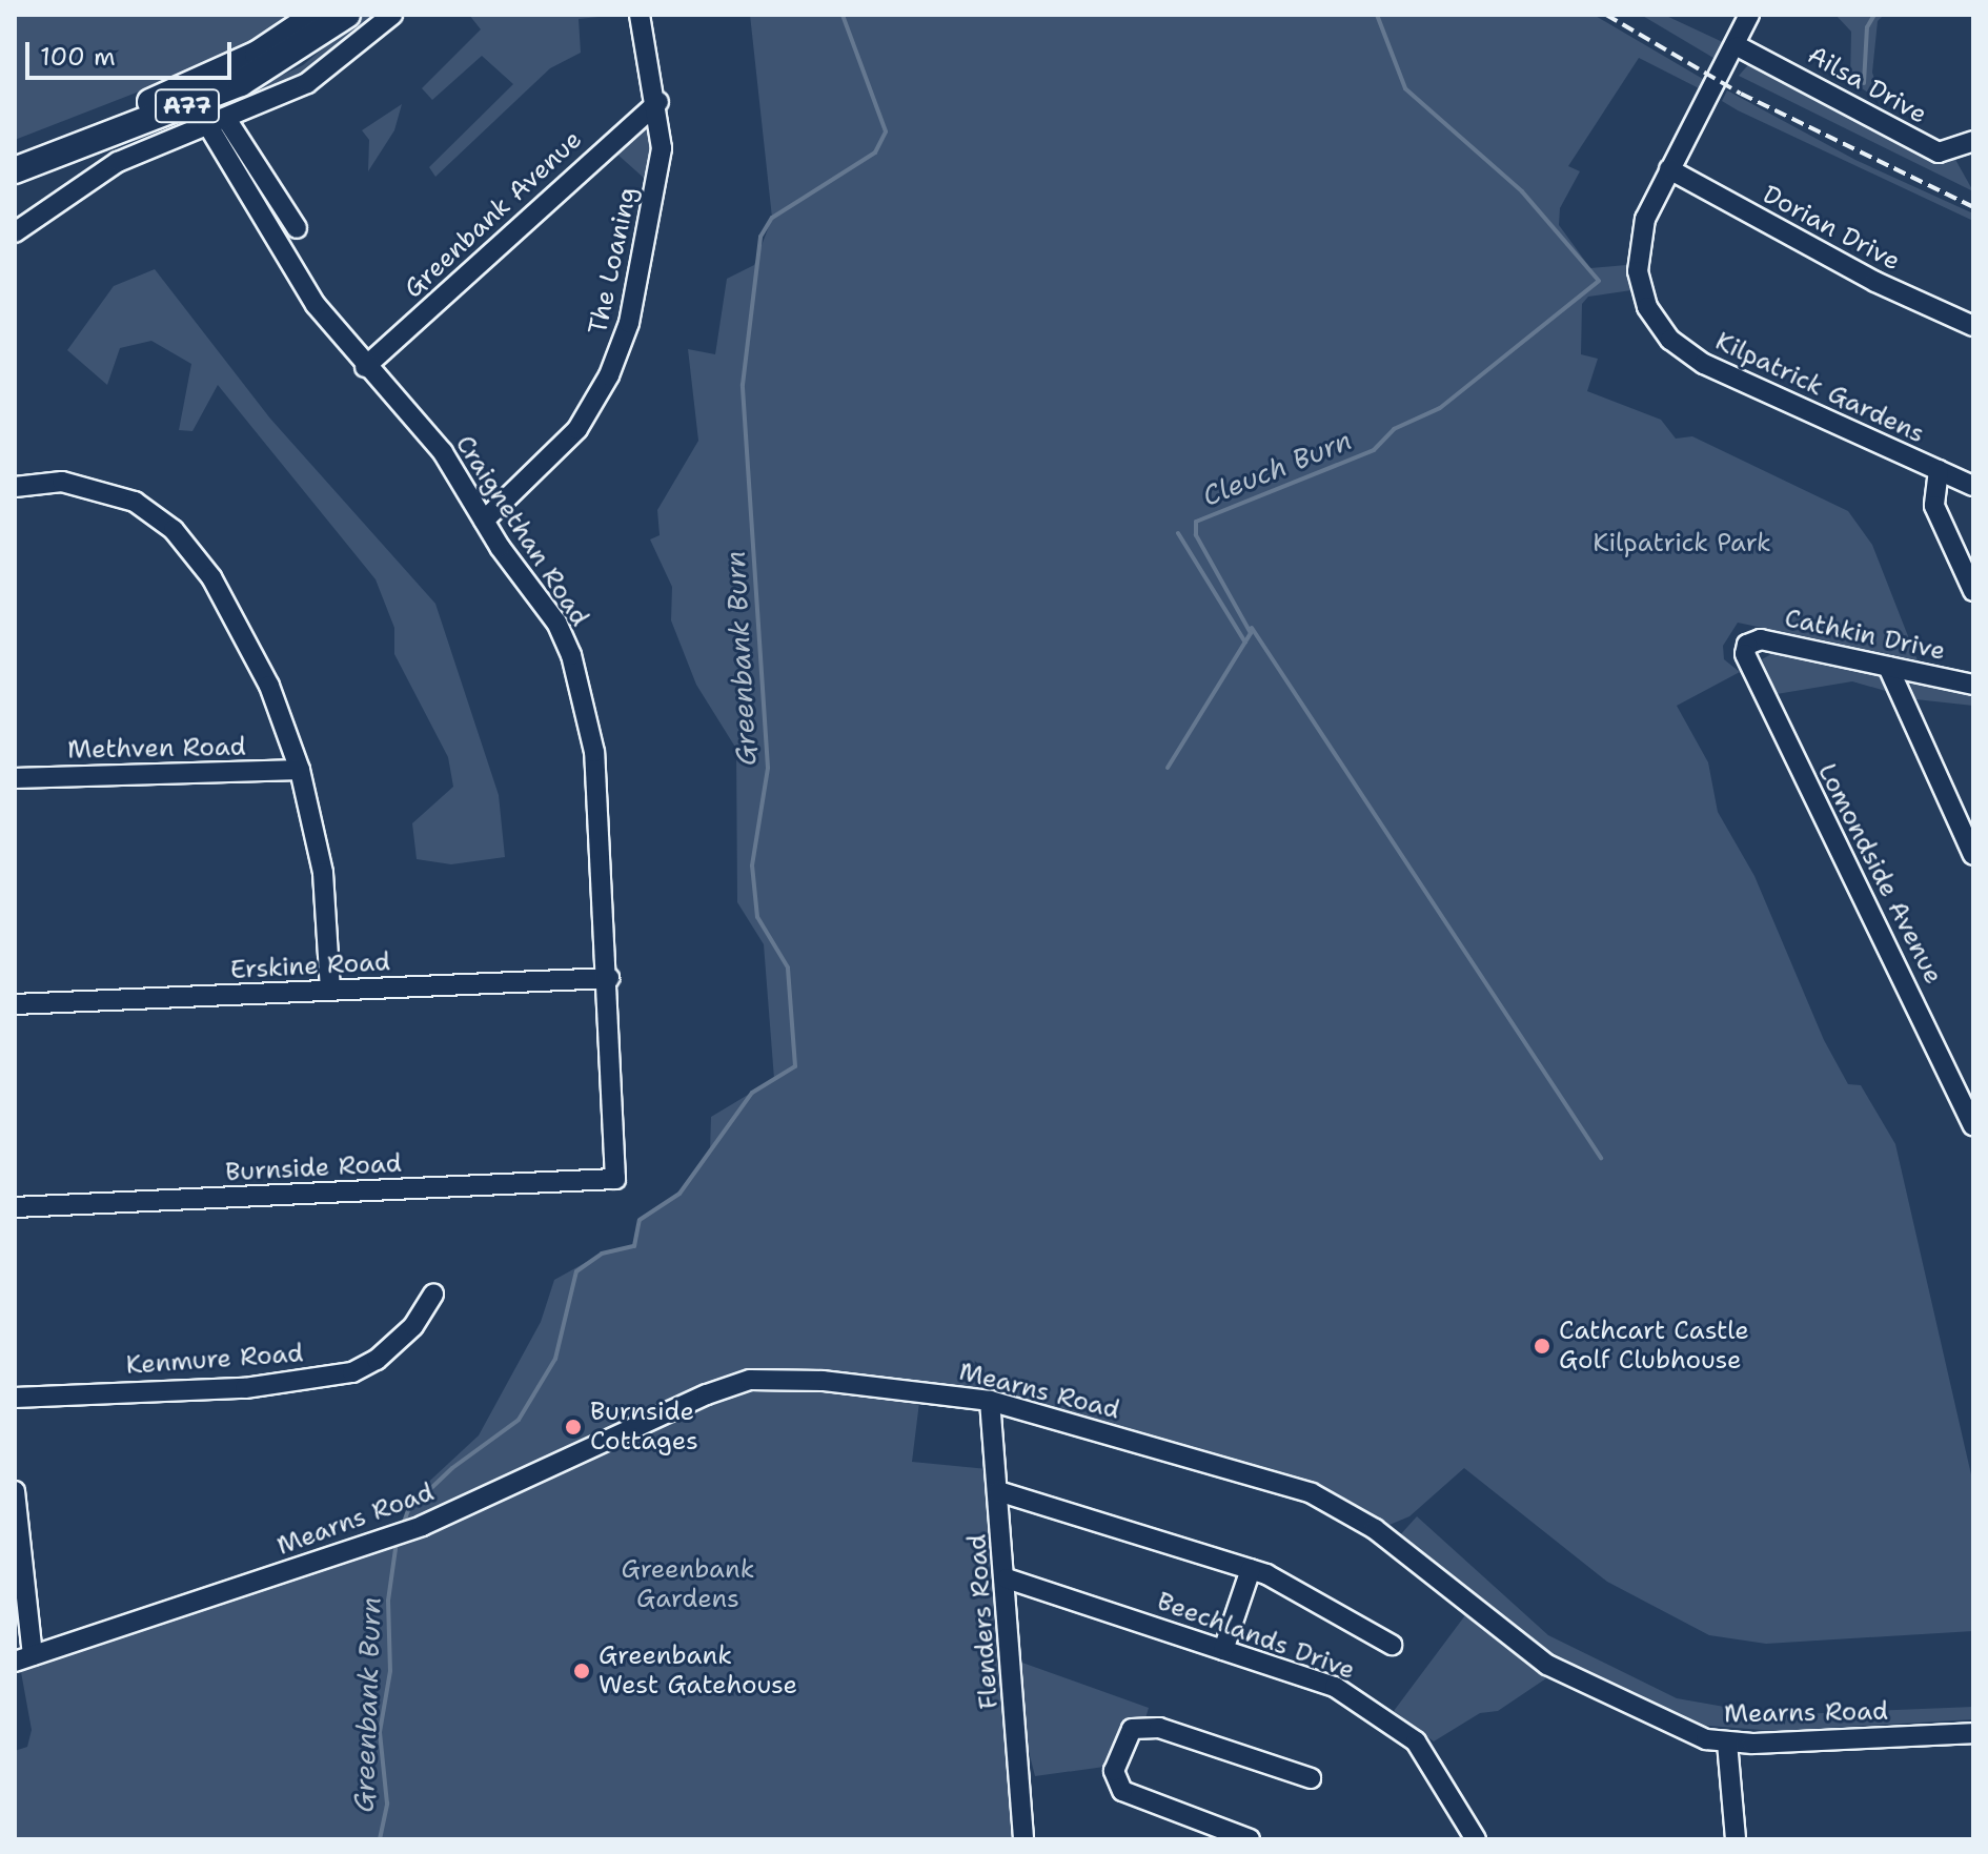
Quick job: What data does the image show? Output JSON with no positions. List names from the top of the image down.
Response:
{
  "streets": {
    "main road": ["A77"],
    "street": [
      "Ailsa Drive",
      "Greenbank Avenue",
      "Dorian Drive",
      "The Loaning",
      "Kilpatrick Gardens",
      "Craignethan Road",
      "Cathkin Drive",
      "Methven Road",
      "Lomondside Avenue",
      "Erskine Road",
      "Burnside Road",
      "Kenmure Road",
      "Mearns Road",
      "Flenders Road",
      "Beechlands Drive"
    ]
  },
  "crossings": [
    ["Ailsa Drive", "Kilpatrick Gardens"],
    ["A77", "Craignethan Road"],
    ["Greenbank Avenue", "The Loaning"],
    ["Greenbank Avenue", "Craignethan Road"],
    ["Dorian Drive", "Kilpatrick Gardens"],
    ["The Loaning", "Craignethan Road"],
    ["Craignethan Road", "Erskine Road"],
    ["Craignethan Road", "Burnside Road"],
    ["Cathkin Drive", "Lomondside Avenue"],
    ["Mearns Road", "Flenders Road"],
    ["Flenders Road", "Beechlands Drive"]
  ],
  "water": ["Cleuch Burn", "Greenbank Burn"],
  "parks": ["Kilpatrick Park", "Greenbank Gardens"],
  "places": ["Cathcart Castle Golf Clubhouse", "Burnside Cottages", "Greenbank West Gatehouse"],
  "scale_bar": "100 m"
}
